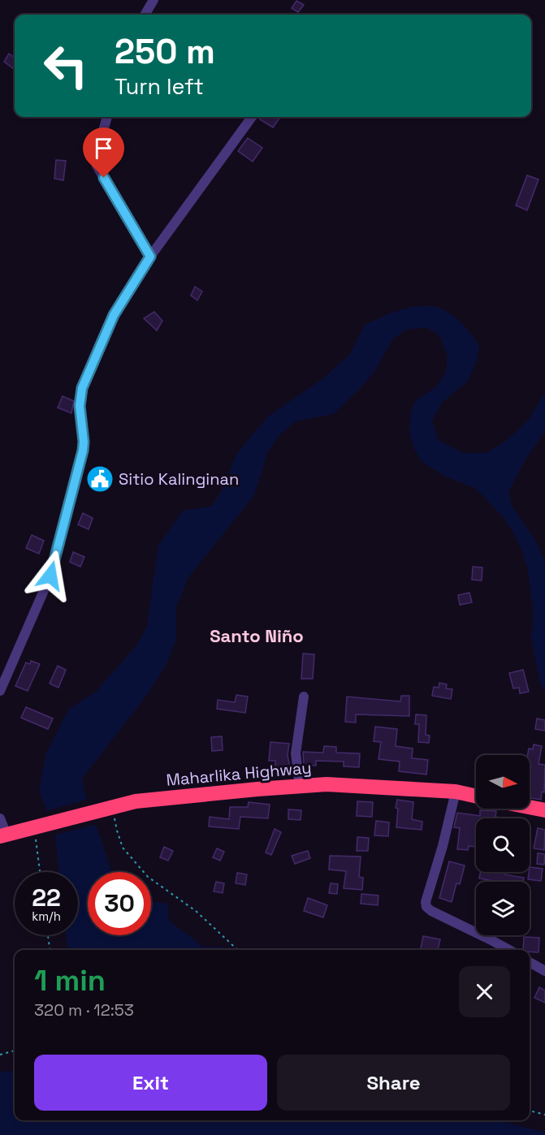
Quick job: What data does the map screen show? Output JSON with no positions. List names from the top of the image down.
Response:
{
  "streets": {
    "highway": ["Maharlika Highway"]
  },
  "districts": ["Santo Niño"],
  "places": {
    "public building": ["Sitio Kalinginan"]
  },
  "north": "right",
  "page": {
    "turn": ["250 m", "Turn left"],
    "speed": "22 km/h",
    "limit": "30",
    "heading": ["1 min", "320 m · 12:53"],
    "buttons": ["Exit", "Share"]
  }
}
